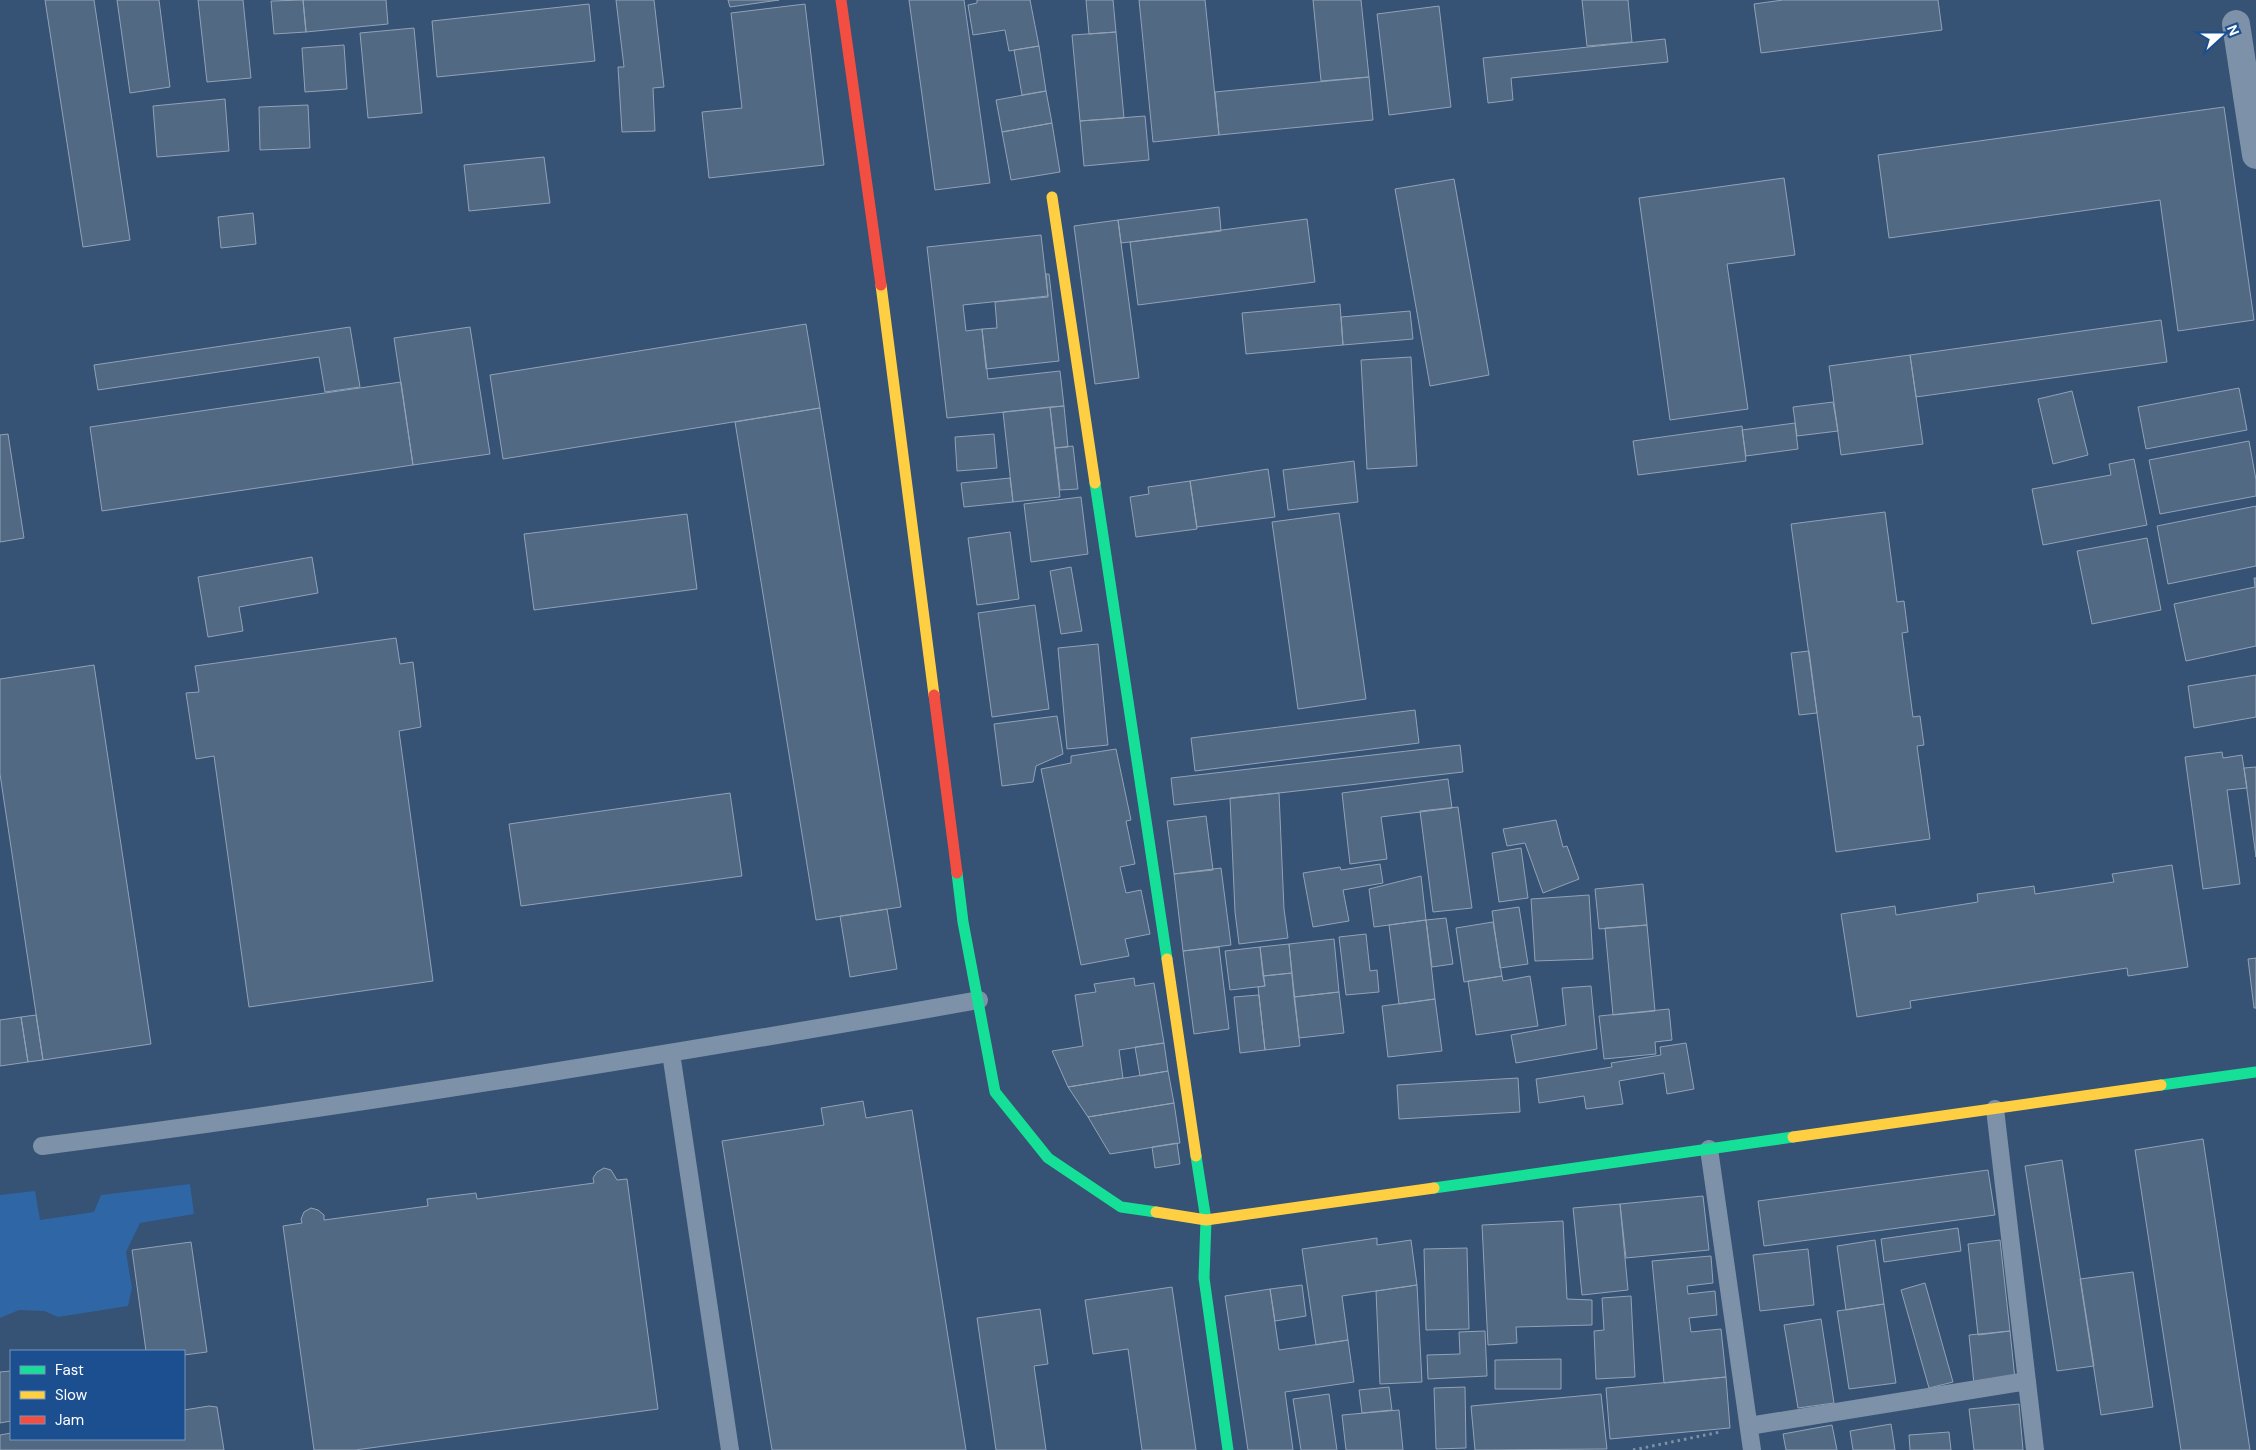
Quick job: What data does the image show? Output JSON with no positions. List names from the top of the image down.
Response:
{
  "legend": ["Fast", "Slow", "Jam"],
  "north": "right"
}
